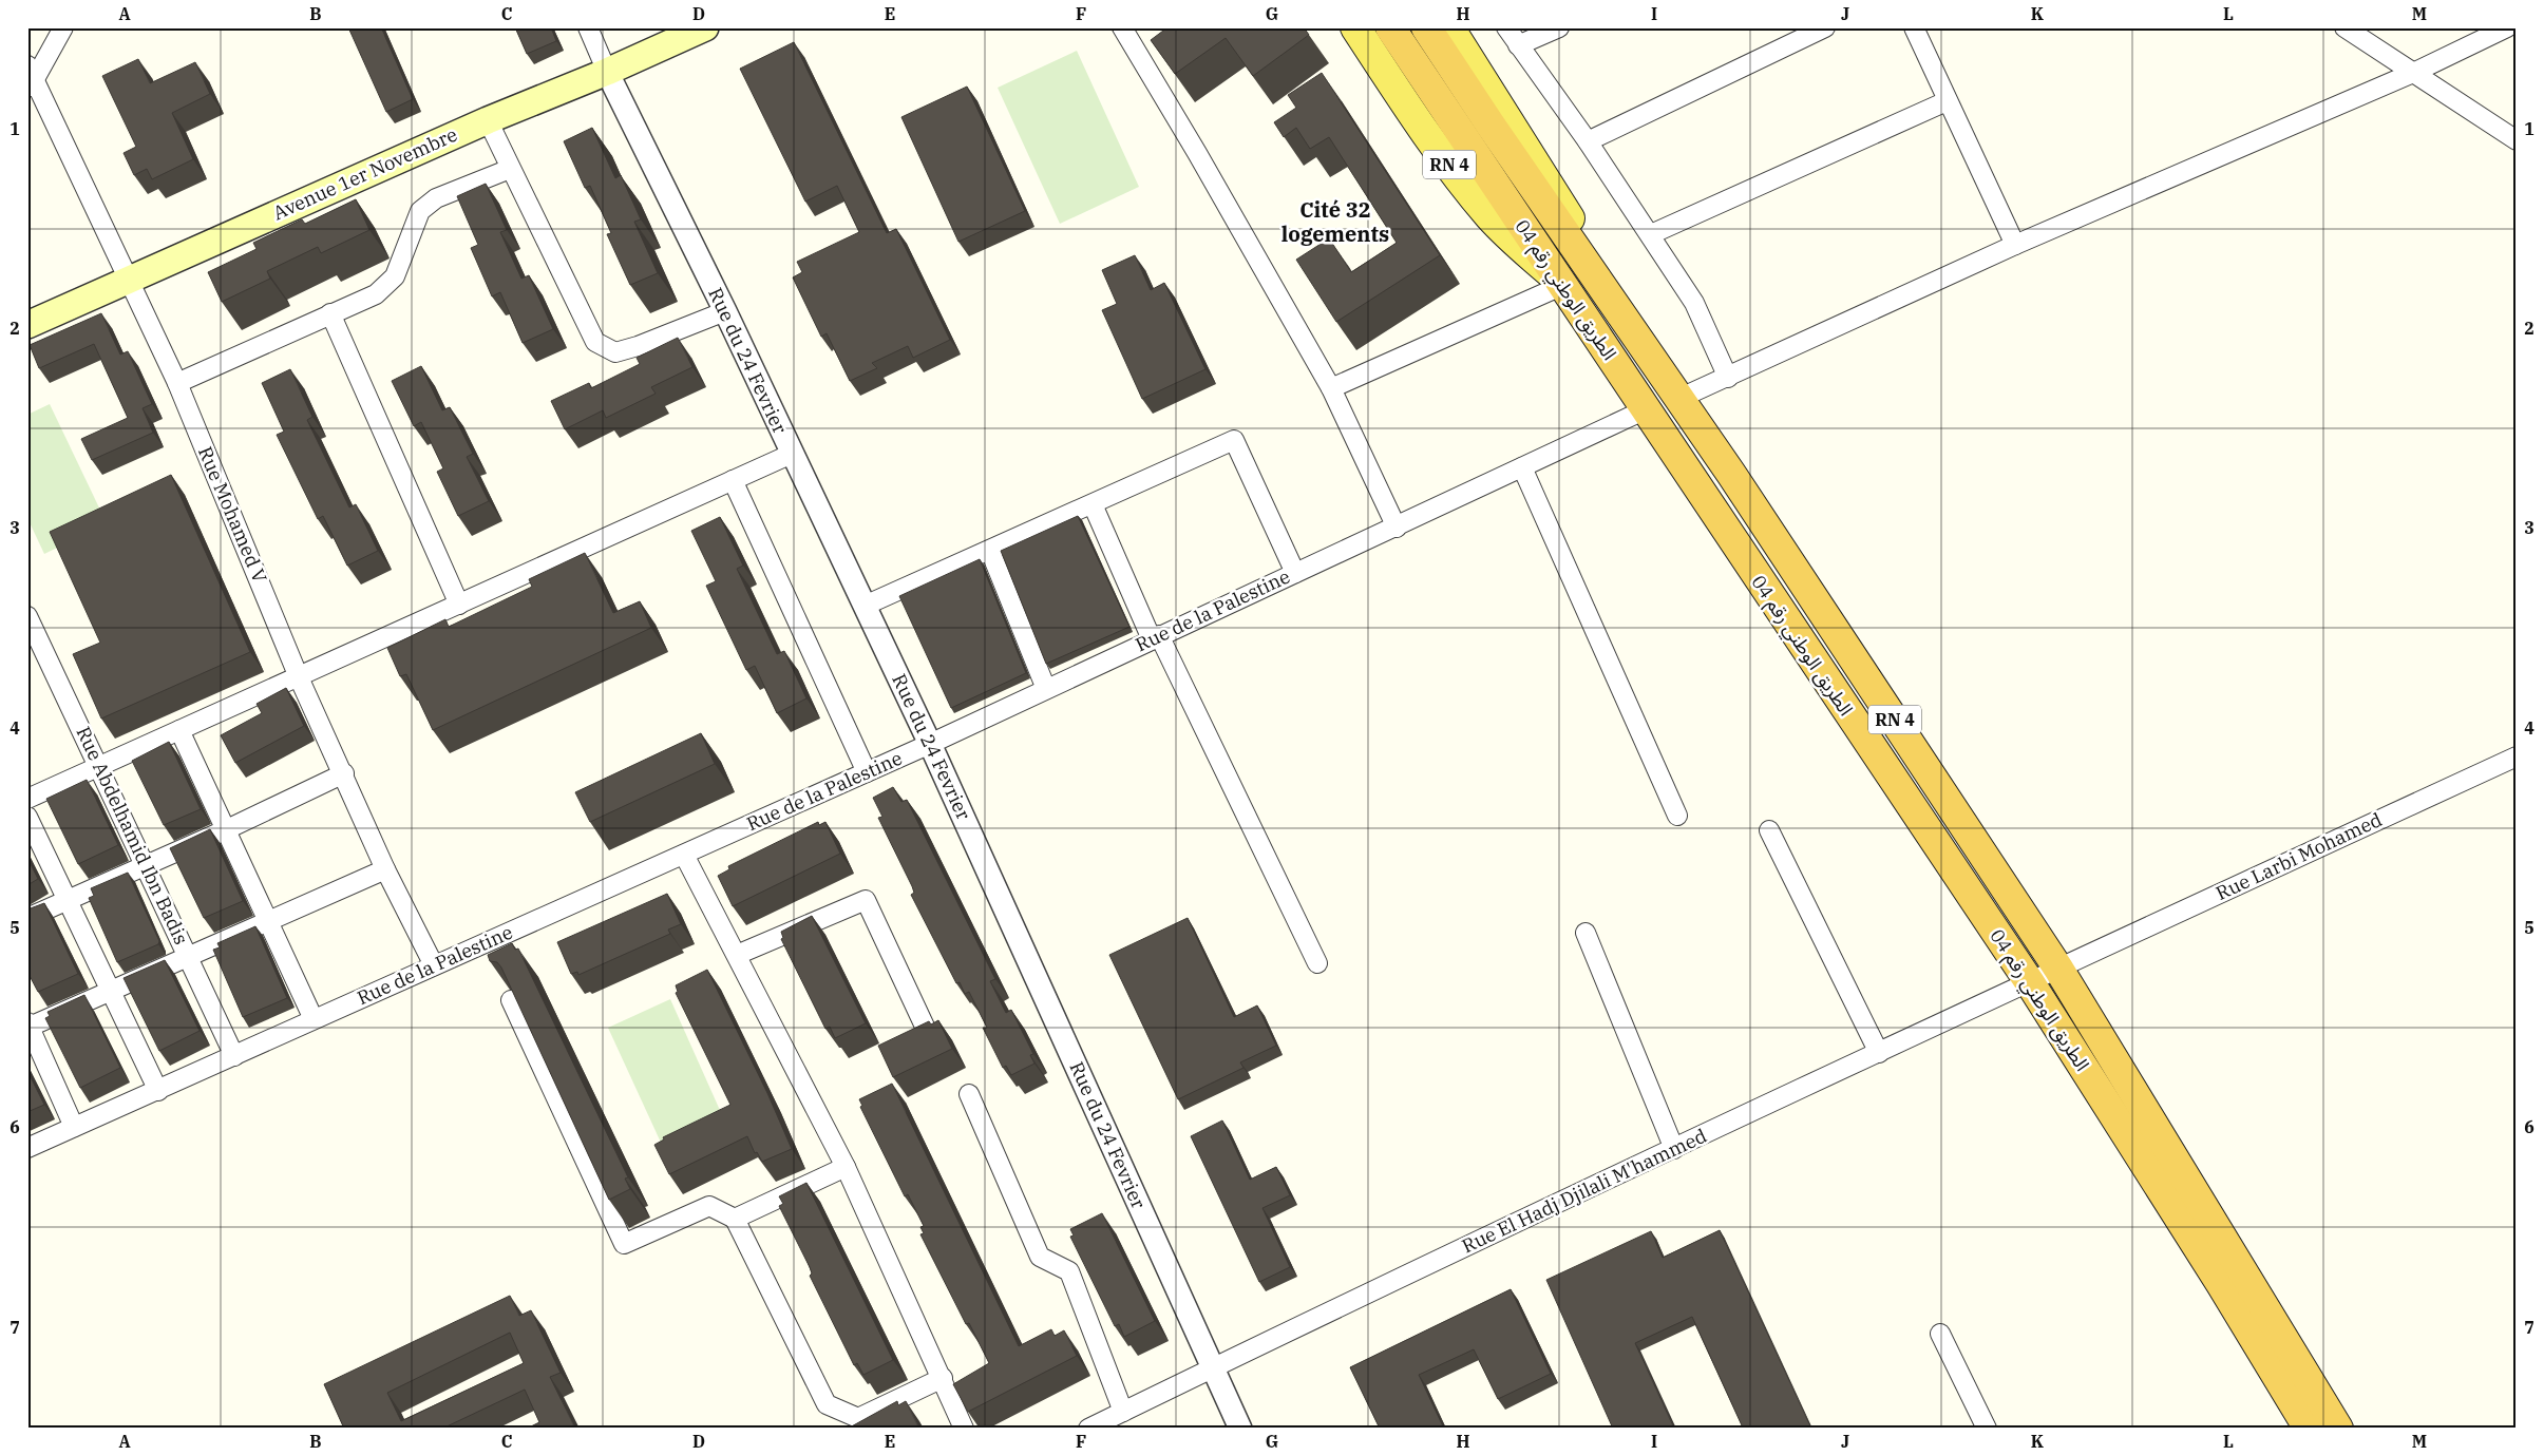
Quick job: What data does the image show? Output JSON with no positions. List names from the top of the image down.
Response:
{
  "streets": {
    "highway": ["RN 4", "الطريق الوطني رقم 04"],
    "main road": ["Avenue 1er Novembre"],
    "street": [
      "Rue du 24 Fevrier",
      "Rue Mohamed V",
      "Rue de la Palestine",
      "Rue Abdelhamid Ibn Badis",
      "Rue Larbi Mohamed",
      "Rue El Hadj Djilali M'hammed"
    ]
  },
  "crossings": [
    ["RN 4", "الطريق الوطني رقم 04"],
    ["Avenue 1er Novembre", "Rue du 24 Fevrier"],
    ["Avenue 1er Novembre", "Rue Mohamed V"],
    ["الطريق الوطني رقم 04", "Rue de la Palestine"],
    ["الطريق الوطني رقم 04", "Rue Larbi Mohamed"],
    ["الطريق الوطني رقم 04", "Rue El Hadj Djilali M'hammed"],
    ["Rue du 24 Fevrier", "Rue de la Palestine"],
    ["Rue du 24 Fevrier", "Rue El Hadj Djilali M'hammed"],
    ["Rue Mohamed V", "Rue de la Palestine"],
    ["Rue de la Palestine", "Rue Abdelhamid Ibn Badis"],
    ["Rue Larbi Mohamed", "Rue El Hadj Djilali M'hammed"]
  ],
  "districts": ["Cité 32 logements"],
  "grid": {
    "columns": [
      "A",
      "B",
      "C",
      "D",
      "E",
      "F",
      "G",
      "H",
      "I",
      "J",
      "K",
      "L",
      "M"
    ],
    "rows": [
      "1",
      "2",
      "3",
      "4",
      "5",
      "6",
      "7"
    ]
  }
}
